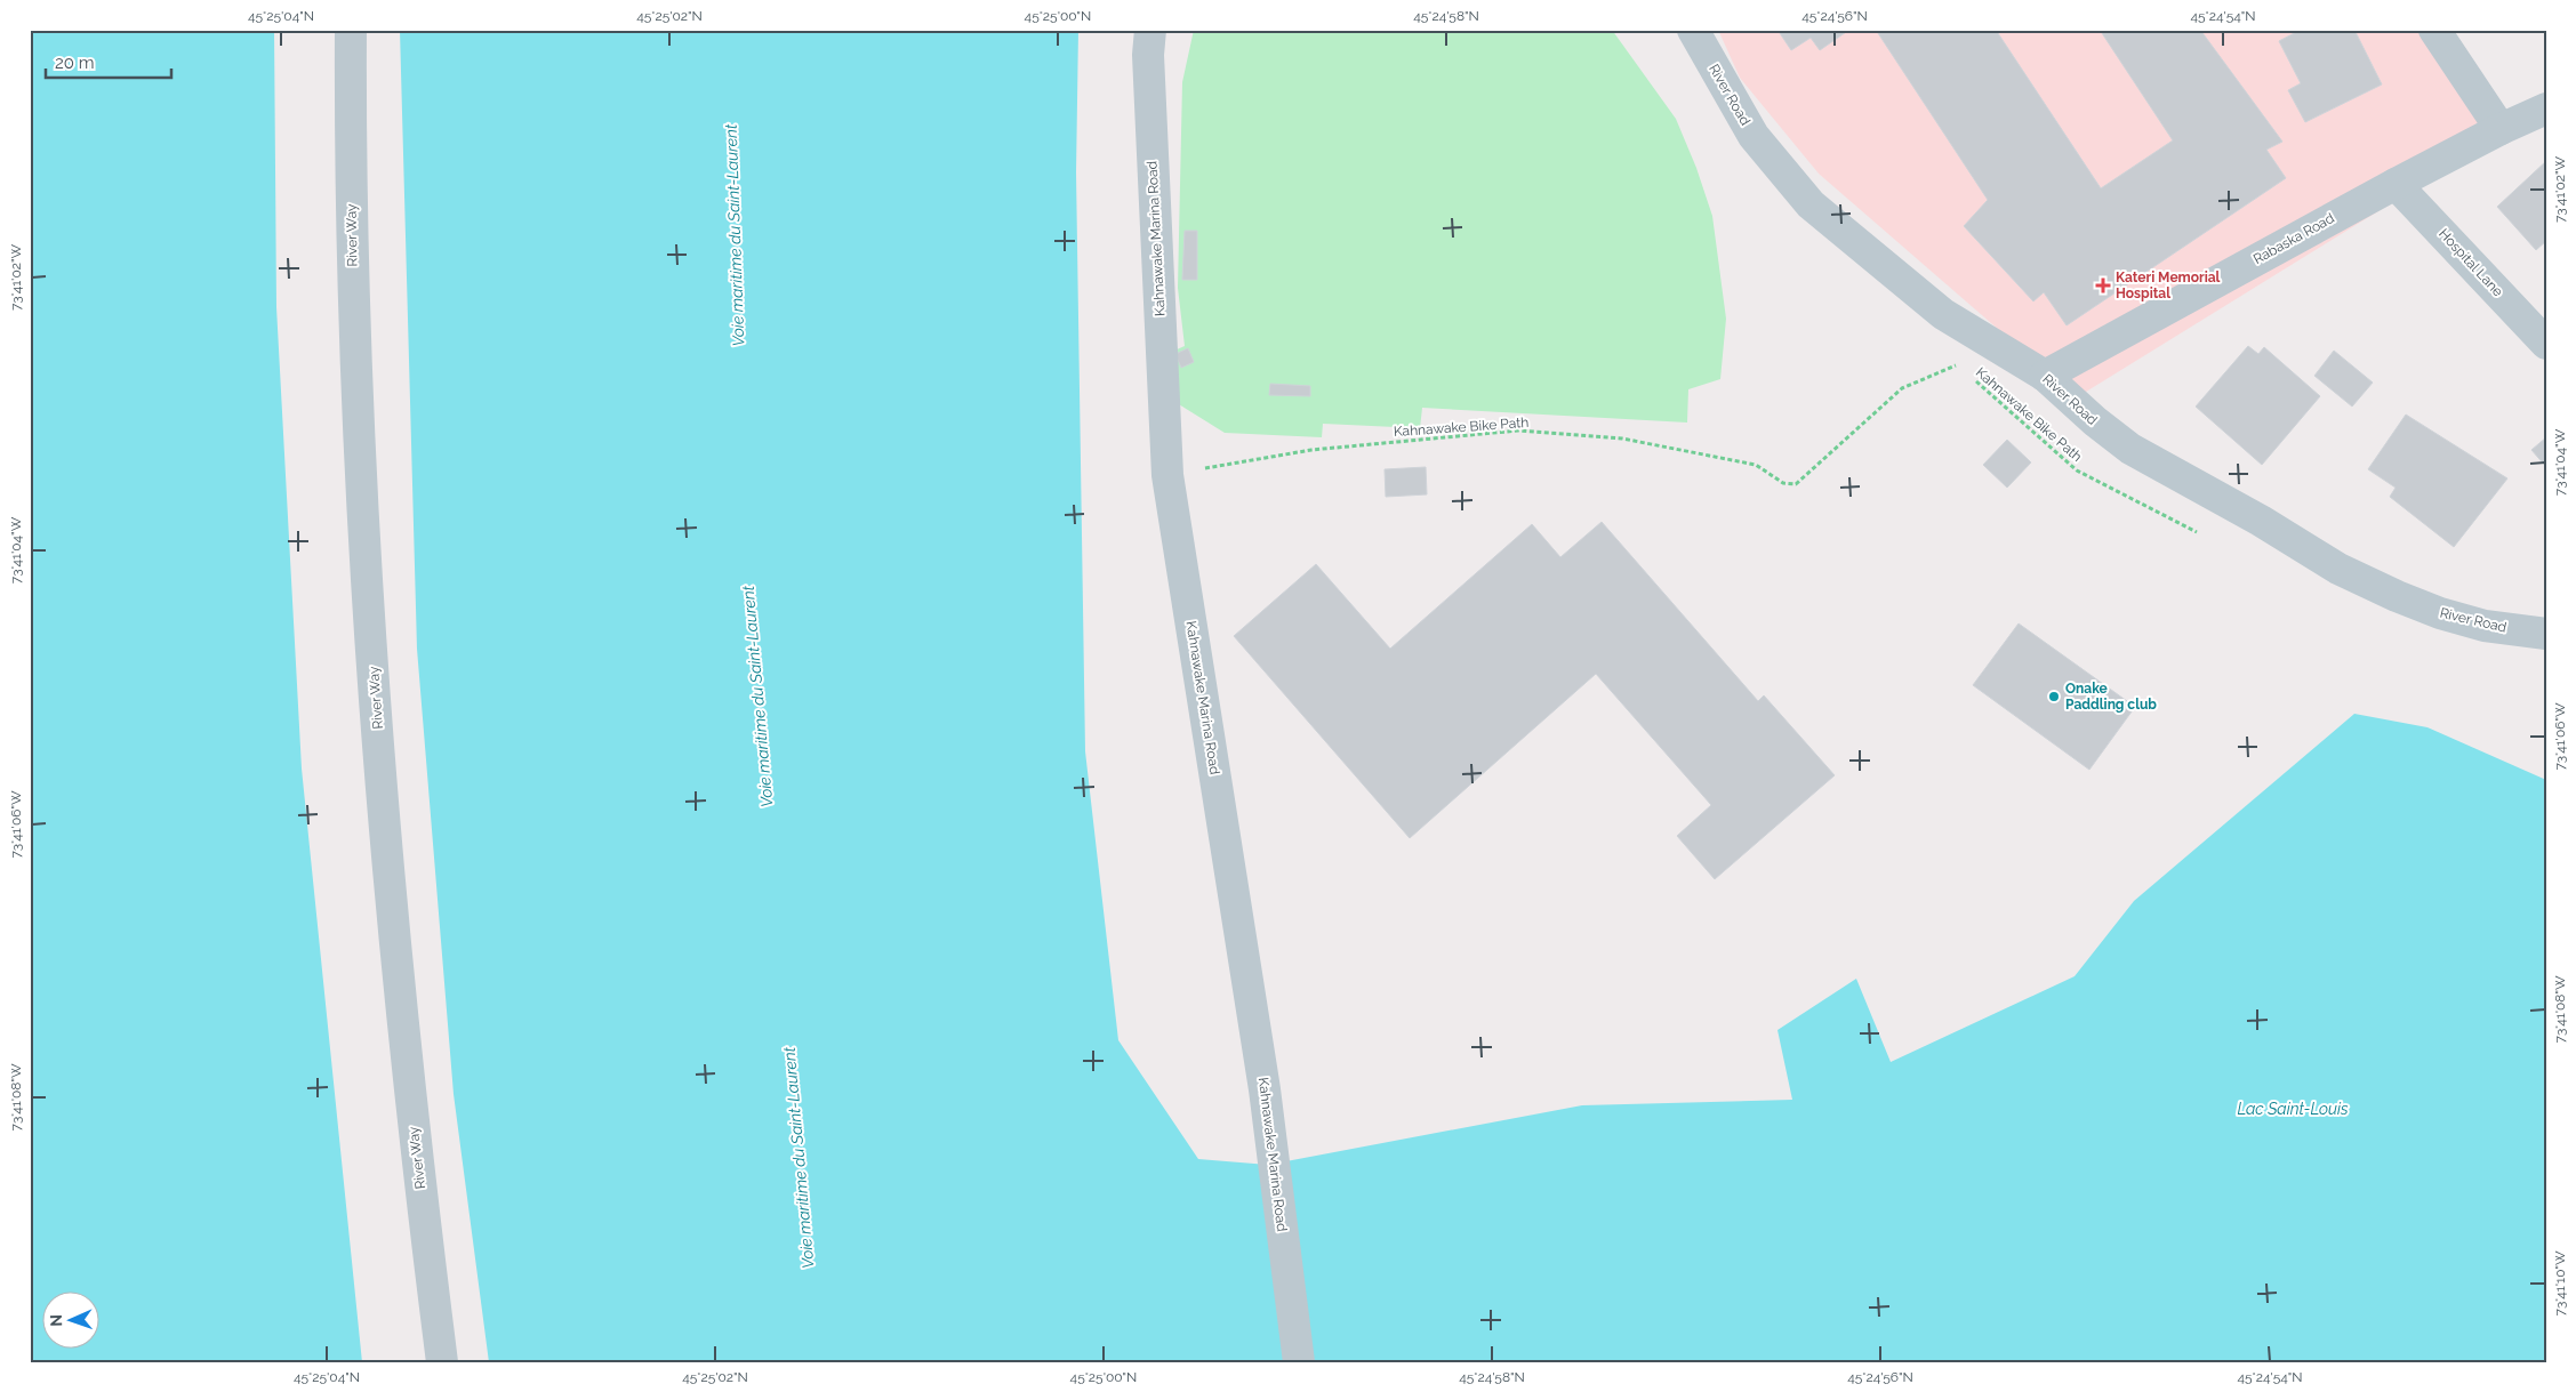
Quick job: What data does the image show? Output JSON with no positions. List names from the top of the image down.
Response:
{
  "streets": {
    "street": [
      "River Road",
      "River Way",
      "Kahnawake Marina Road",
      "Rabaska Road",
      "Hospital Lane"
    ],
    "path": ["Kahnawake Bike Path"]
  },
  "crossings": [
    ["River Road", "Rabaska Road"],
    ["Kahnawake Marina Road", "Kahnawake Bike Path"],
    ["Rabaska Road", "Hospital Lane"]
  ],
  "water": ["Voie maritime du Saint-Laurent", "Lac Saint-Louis"],
  "places": {
    "health": ["Kateri Memorial Hospital"],
    "other": ["Onake Paddling club"]
  },
  "scale_bar": "20 m",
  "north": "left",
  "coordinates": [
    "45°25'04\"N",
    "45°25'02\"N",
    "45°25'00\"N",
    "45°24'58\"N",
    "45°24'56\"N",
    "45°24'54\"N",
    "73°41'02\"W",
    "73°41'04\"W",
    "73°41'06\"W",
    "73°41'08\"W",
    "73°41'10\"W"
  ]
}
